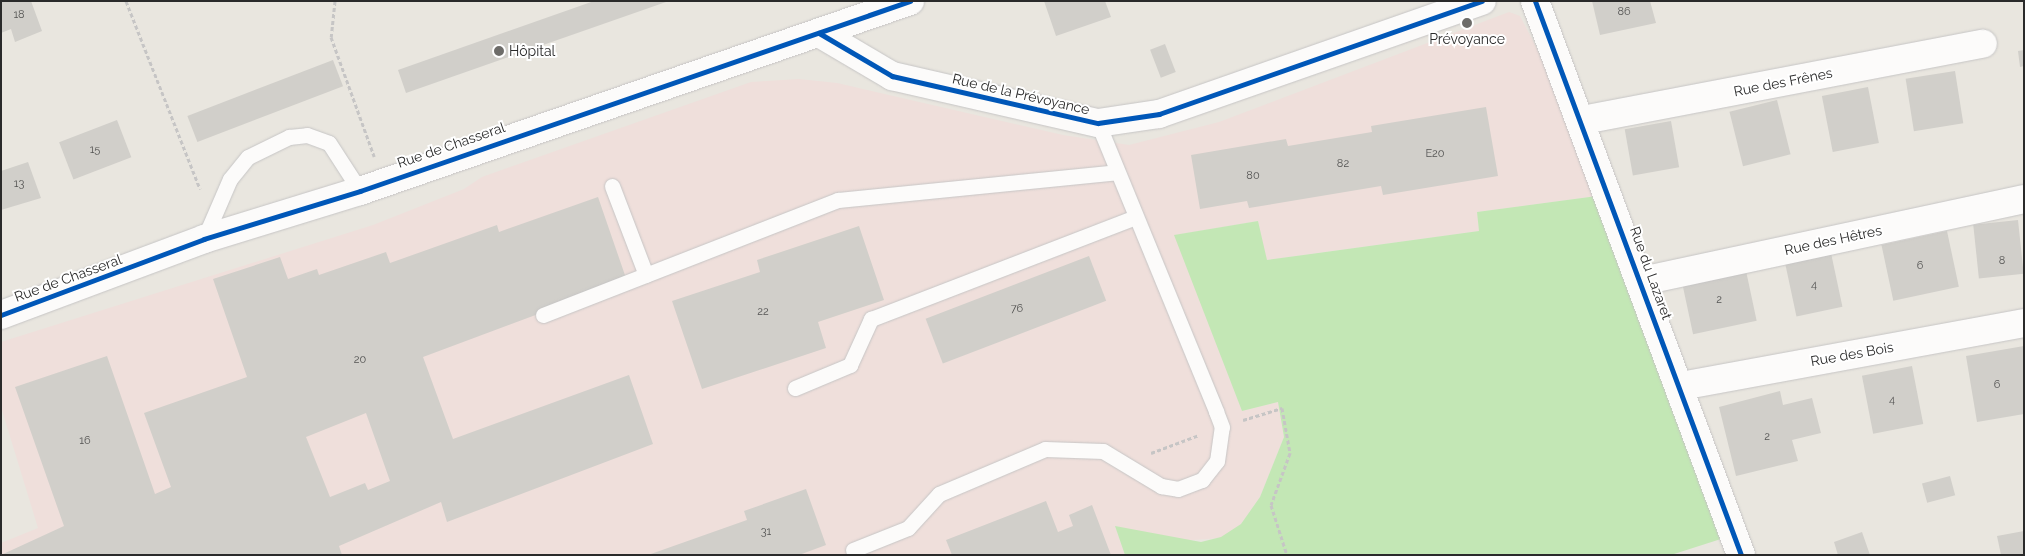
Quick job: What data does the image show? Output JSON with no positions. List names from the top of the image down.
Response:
{
  "streets": {
    "street": [
      "Rue des Frênes",
      "Rue de la Prévoyance",
      "Rue de Chasseral",
      "Rue des Hêtres",
      "Rue du Lazaret",
      "Rue des Bois"
    ]
  },
  "crossings": [
    ["Rue des Frênes", "Rue du Lazaret"],
    ["Rue de la Prévoyance", "Rue de Chasseral"],
    ["Rue des Hêtres", "Rue du Lazaret"],
    ["Rue du Lazaret", "Rue des Bois"]
  ],
  "places": ["Prévoyance", "Hôpital"],
  "house_numbers": [
    "86",
    "18",
    "15",
    "E20",
    "82",
    "80",
    "13",
    "8",
    "6",
    "4",
    "2",
    "76",
    "22",
    "20",
    "6",
    "4",
    "2",
    "16",
    "31"
  ]
}
